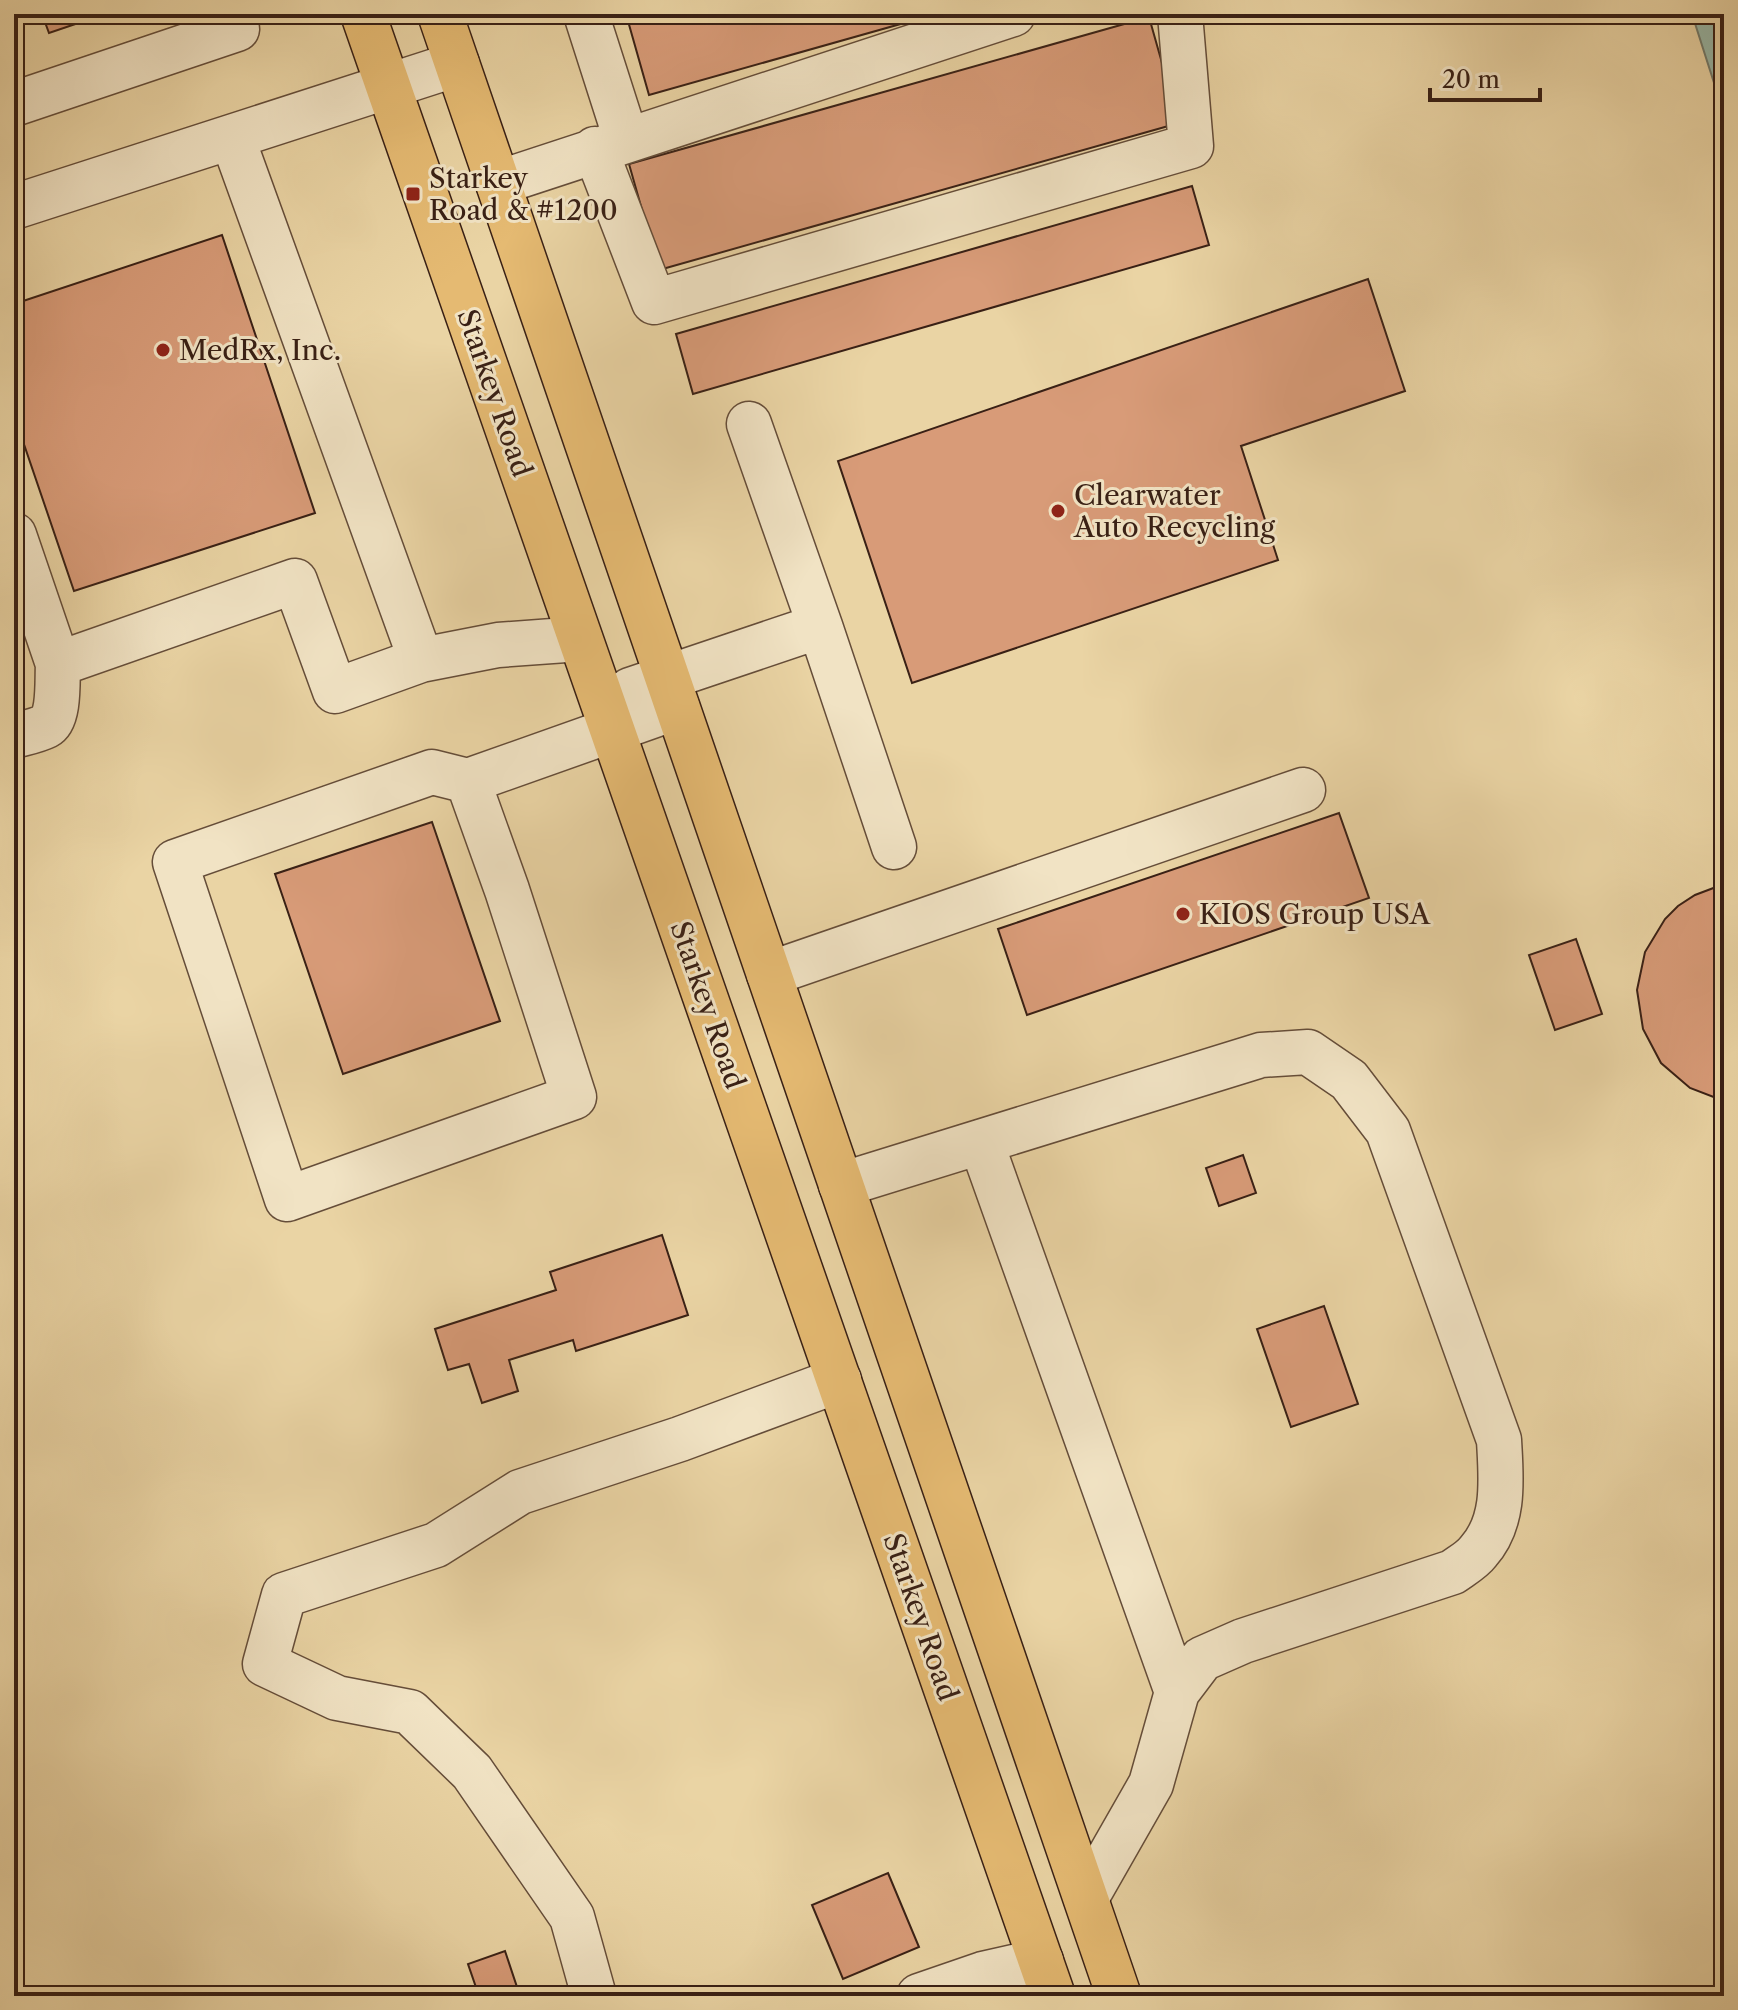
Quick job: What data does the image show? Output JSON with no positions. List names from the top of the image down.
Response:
{
  "streets": {
    "main road": ["Starkey Road"]
  },
  "places": {
    "transit": ["Starkey Road & #1200"],
    "other": ["MedRx, Inc.", "Clearwater Auto Recycling", "KIOS Group USA"]
  },
  "scale_bar": "20 m"
}
